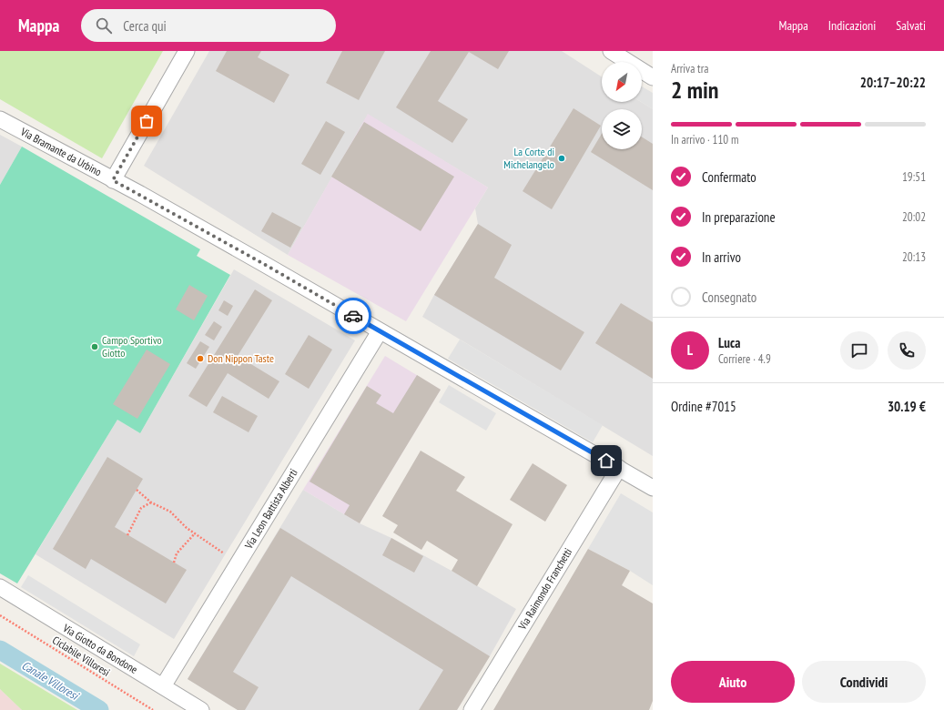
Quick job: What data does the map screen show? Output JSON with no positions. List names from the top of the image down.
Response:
{
  "streets": {
    "street": [
      "Via Bramante da Urbino",
      "Via Leon Battista Alberti",
      "Via Raimondo Franchetti",
      "Via Giotto da Bondone"
    ],
    "path": ["Ciclabile Villoresi"]
  },
  "crossings": [
    ["Via Bramante da Urbino", "Via Leon Battista Alberti"],
    ["Via Bramante da Urbino", "Via Raimondo Franchetti"],
    ["Via Leon Battista Alberti", "Via Giotto da Bondone"]
  ],
  "water": ["Canale Villoresi"],
  "places": ["La Corte di Michelangelo", "Campo Sportivo Giotto", "Don Nippon Taste"],
  "north": "bottom left",
  "page": {
    "header": "Mappa",
    "search": "Cerca qui",
    "nav": ["Mappa", "Indicazioni", "Salvati"],
    "heading": ["2 min", "Arriva tra", "20:17–20:22"],
    "panel": [
      "Luca",
      "Corriere · 4.9",
      "Ordine #7015",
      "30.19 €"
    ],
    "bar": "In arrivo · 110 m",
    "list": [
      ["Confermato", "19:51"],
      ["In preparazione", "20:02"],
      ["In arrivo", "20:13"],
      "Consegnato"
    ],
    "round": "L",
    "buttons": ["Aiuto", "Condividi"]
  }
}
